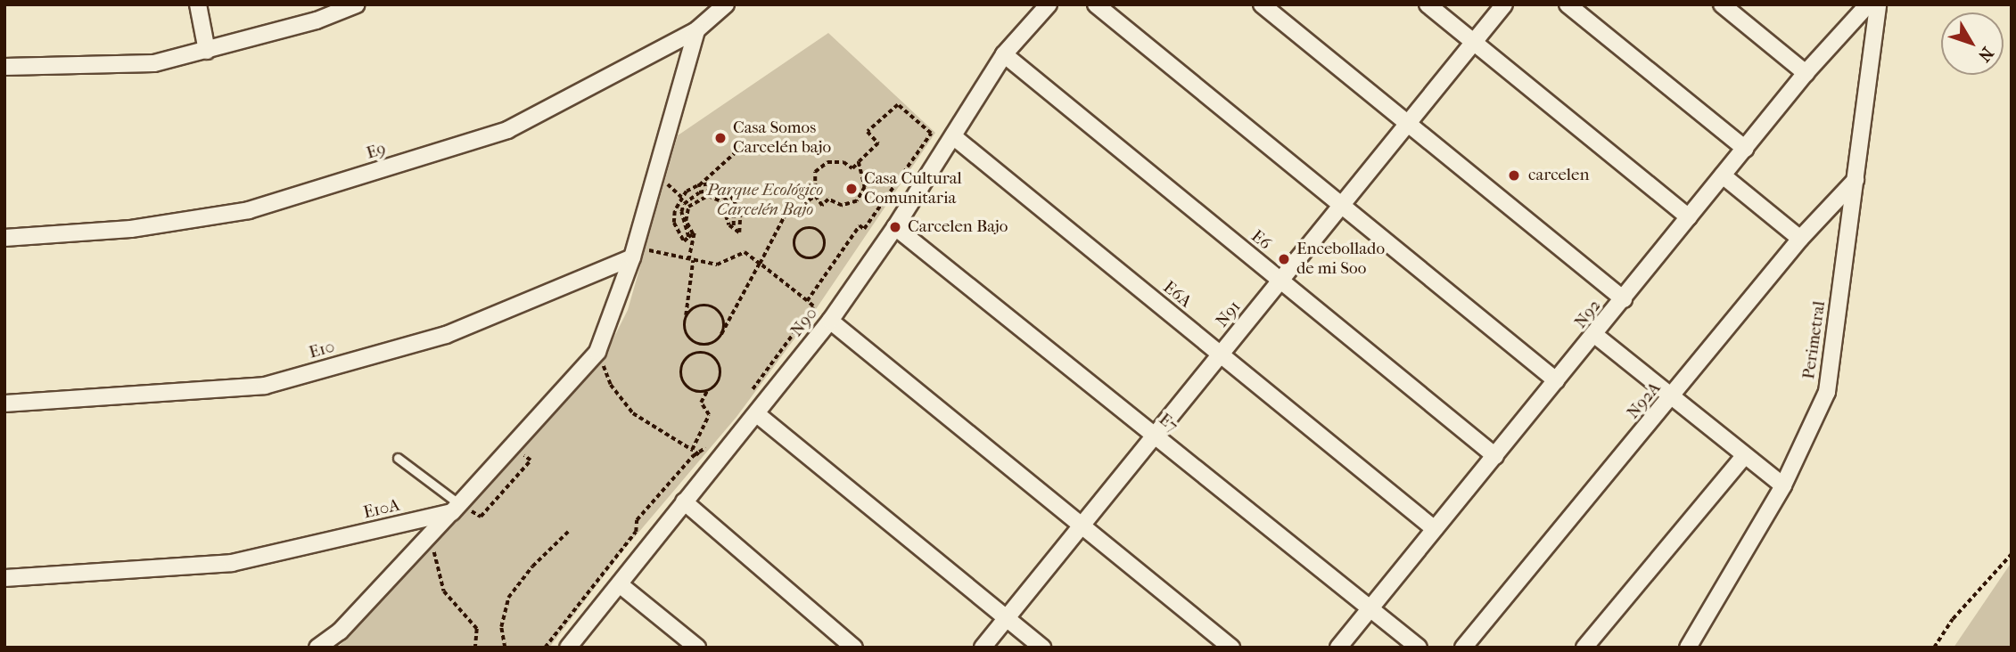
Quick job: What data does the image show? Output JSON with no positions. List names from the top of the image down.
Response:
{
  "streets": {
    "street": [
      "E9",
      "E6",
      "E6A",
      "N91",
      "N92",
      "N90",
      "Perimetral",
      "E10",
      "N92A",
      "E7",
      "E10A"
    ]
  },
  "crossings": [
    ["E6", "N91"],
    ["E6", "N92"],
    ["E6", "N90"],
    ["E6A", "N91"],
    ["E6A", "N92"],
    ["E6A", "N90"],
    ["N91", "E7"],
    ["N92", "E7"],
    ["N90", "E7"],
    ["Perimetral", "N92A"]
  ],
  "parks": ["Parque Ecológico Carcelén Bajo"],
  "places": [
    "Casa Somos Carcelén bajo",
    "carcelen",
    "Casa Cultural Comunitaria",
    "Carcelen Bajo",
    "Encebollado de mi Soo"
  ],
  "north": "bottom right"
}
